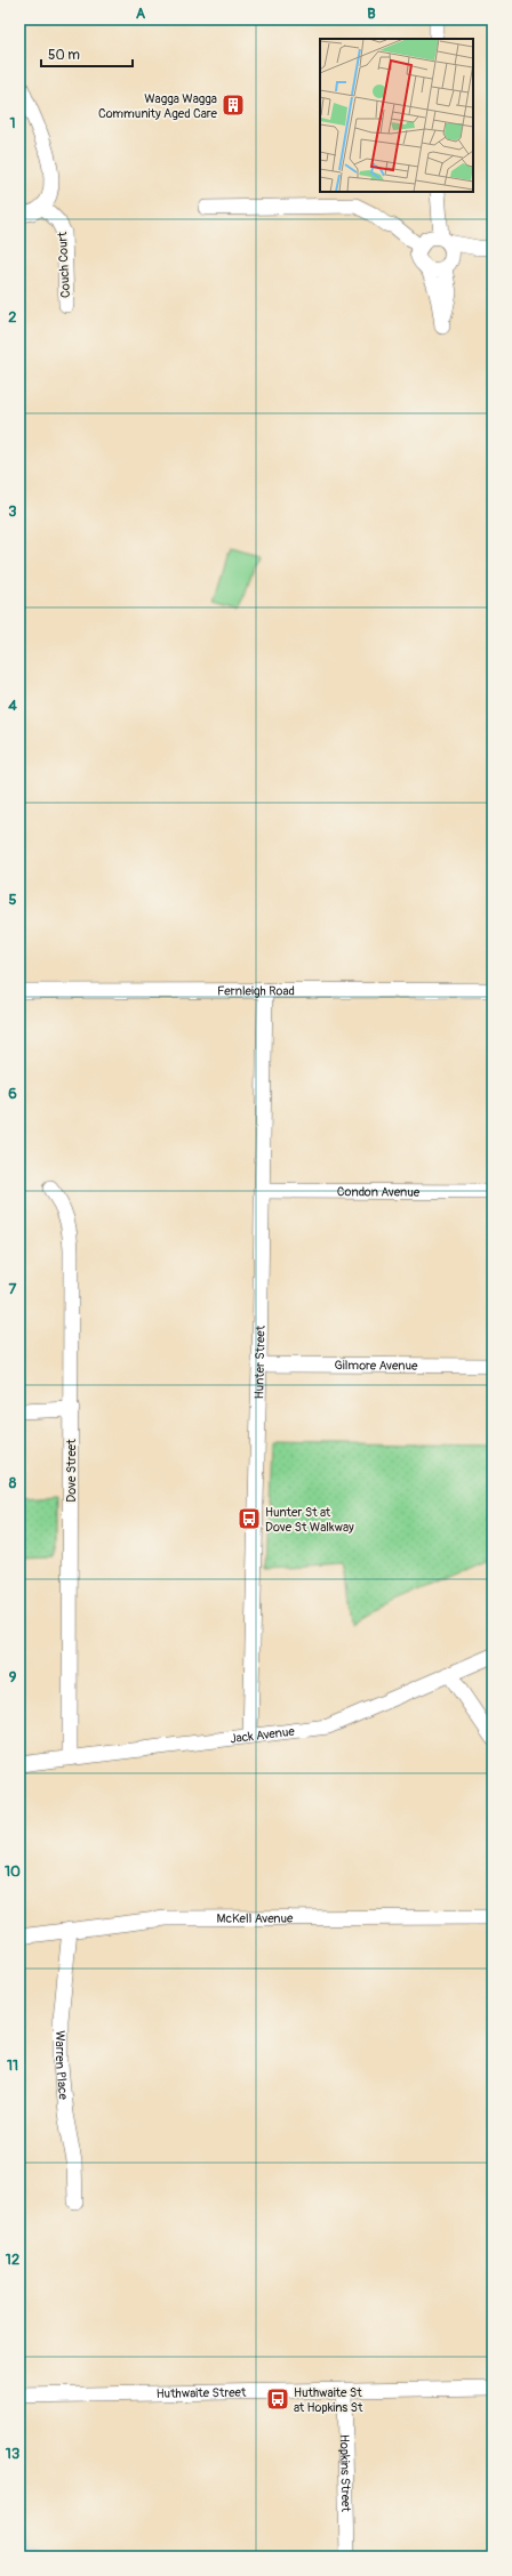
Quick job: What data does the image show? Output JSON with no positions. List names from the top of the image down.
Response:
{
  "streets": {
    "street": [
      "Couch Court",
      "Fernleigh Road",
      "Condon Avenue",
      "Hunter Street",
      "Gilmore Avenue",
      "Dove Street",
      "Jack Avenue",
      "McKell Avenue",
      "Warren Place",
      "Huthwaite Street",
      "Hopkins Street"
    ]
  },
  "crossings": [
    ["Fernleigh Road", "Hunter Street"],
    ["Condon Avenue", "Hunter Street"],
    ["Hunter Street", "Gilmore Avenue"],
    ["Hunter Street", "Jack Avenue"],
    ["Dove Street", "Jack Avenue"],
    ["McKell Avenue", "Warren Place"],
    ["Huthwaite Street", "Hopkins Street"]
  ],
  "places": {
    "building": ["Wagga Wagga Community Aged Care"],
    "bus stop": ["Hunter St at Dove St Walkway", "Huthwaite St at Hopkins St"]
  },
  "scale_bar": "50 m",
  "grid": {
    "columns": ["A", "B"],
    "rows": [
      "1",
      "2",
      "3",
      "4",
      "5",
      "6",
      "7",
      "8",
      "9",
      "10",
      "11",
      "12",
      "13"
    ]
  }
}
